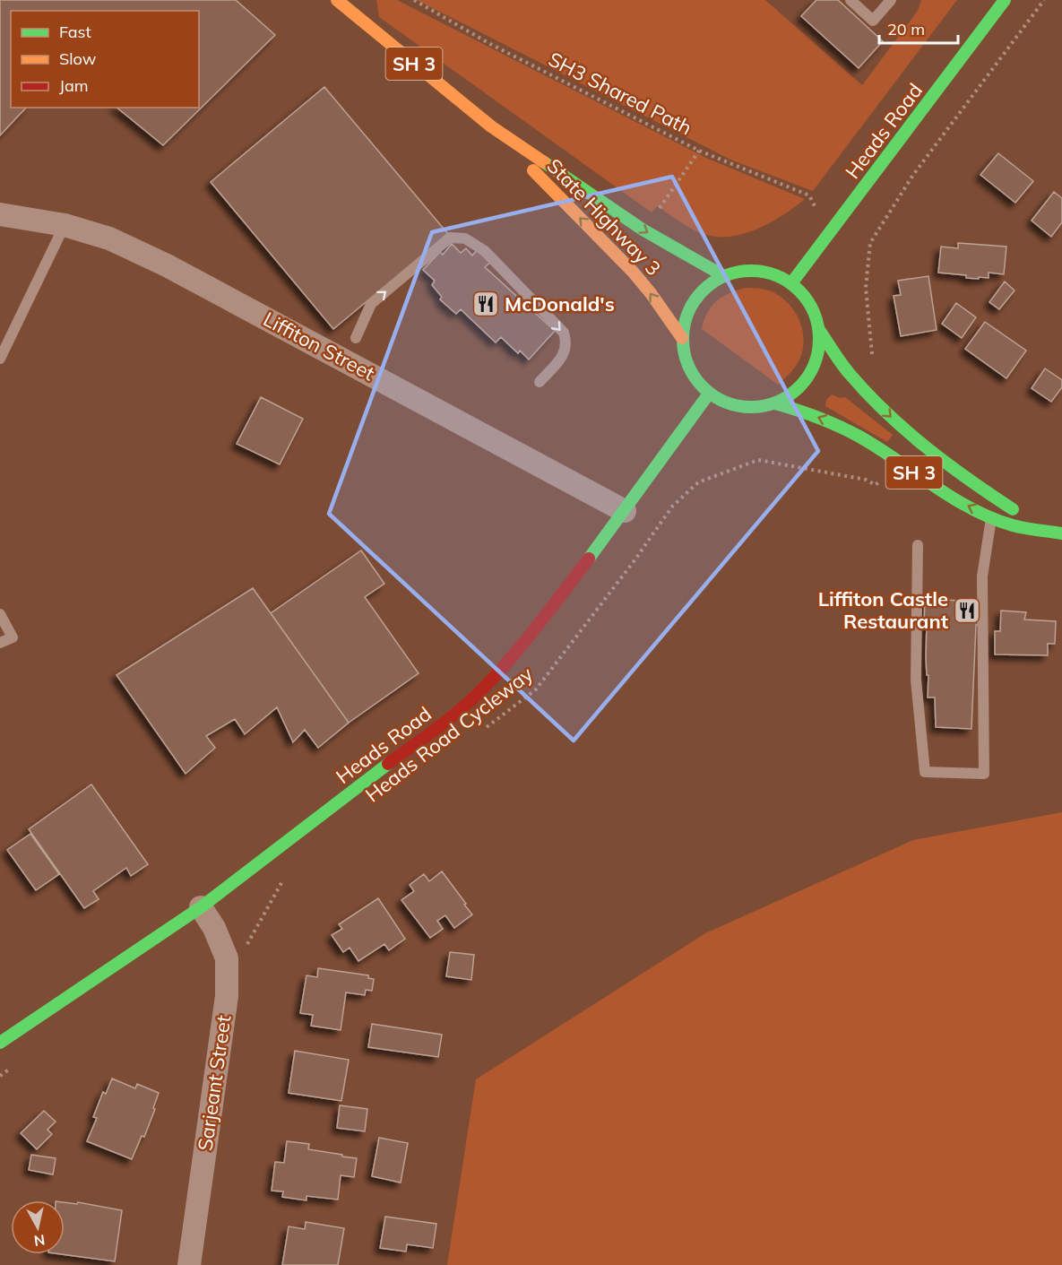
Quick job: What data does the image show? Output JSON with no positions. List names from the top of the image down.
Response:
{
  "streets": {
    "main road": ["SH 3", "Heads Road", "State Highway 3"],
    "street": ["Liffiton Street", "Sarjeant Street"],
    "path": ["SH3 Shared Path", "Heads Road Cycleway"]
  },
  "crossings": [
    ["SH 3", "Heads Road"],
    ["SH 3", "State Highway 3"],
    ["Heads Road", "State Highway 3"],
    ["Heads Road", "Liffiton Street"],
    ["Heads Road", "Sarjeant Street"]
  ],
  "places": {
    "restaurant": ["McDonald's", "Liffiton Castle Restaurant"]
  },
  "legend": ["Fast", "Slow", "Jam"],
  "scale_bar": "20 m",
  "north": "bottom"
}
